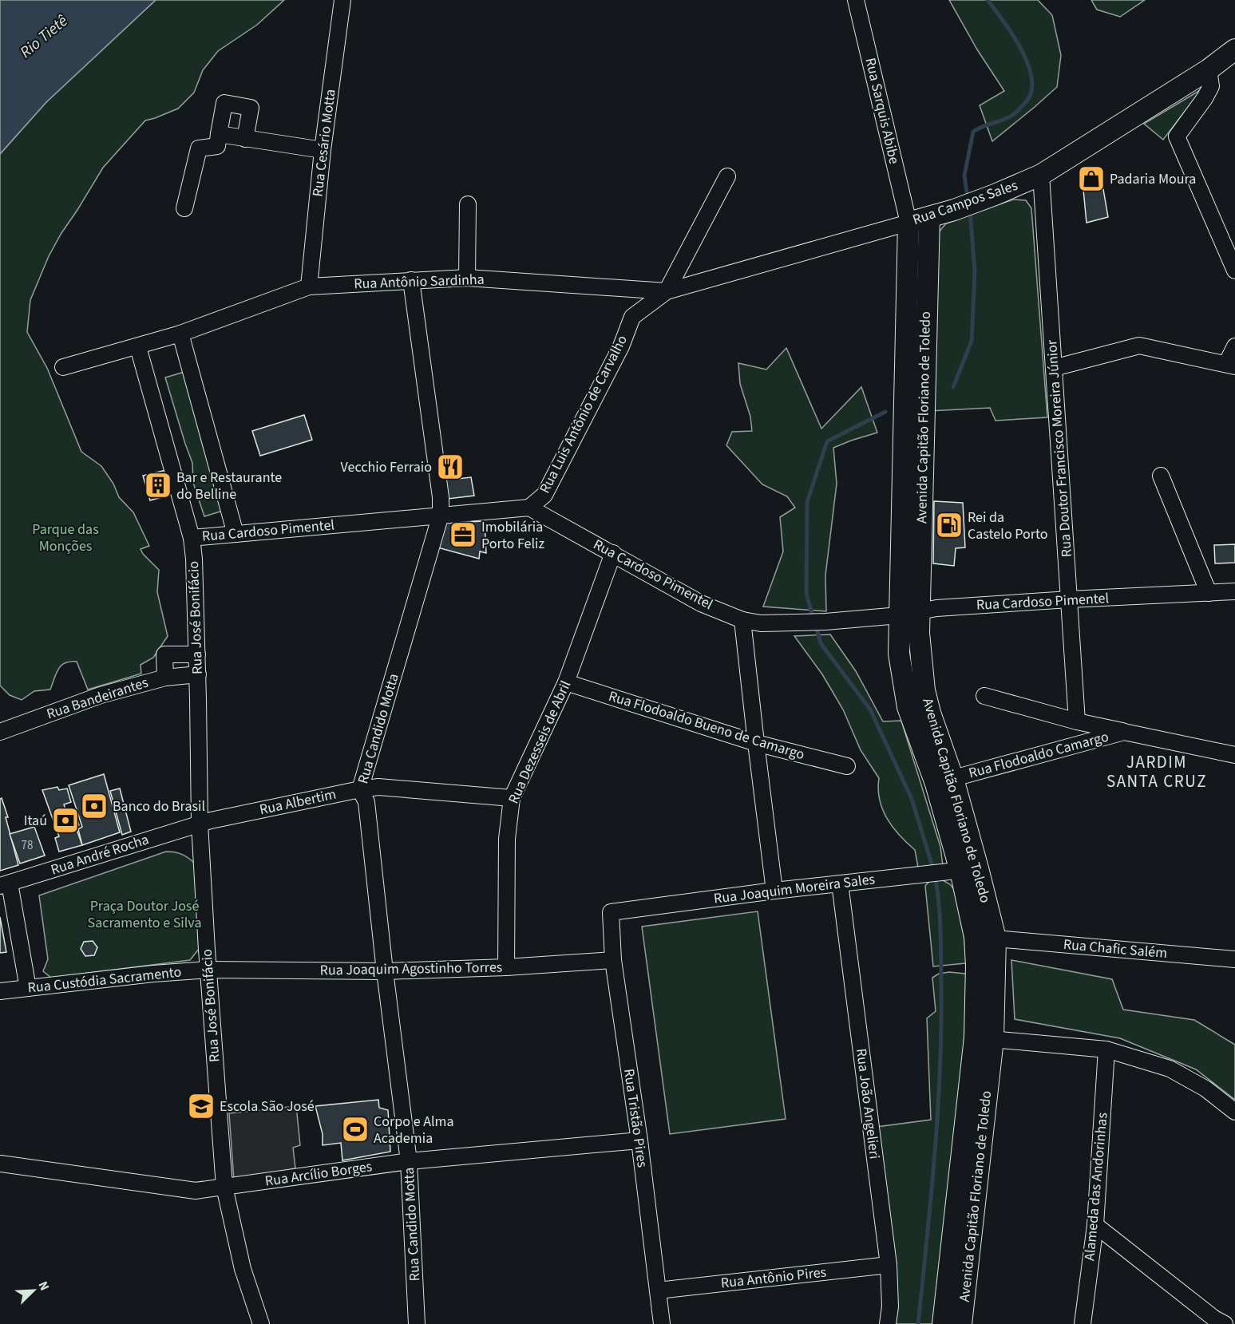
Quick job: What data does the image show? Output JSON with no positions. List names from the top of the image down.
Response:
{
  "streets": {
    "main road": ["Rua Campos Sales", "Avenida Capitão Floriano de Toledo"],
    "street": [
      "Rua Sarquis Abibe",
      "Rua Cesário Motta",
      "Rua Antônio Sardinha",
      "Rua Luis Antônio de Carvalho",
      "Rua Doutor Francisco Moreira Júnior",
      "Rua Cardoso Pimentel",
      "Rua José Bonifácio",
      "Rua Bandeirantes",
      "Rua Flodoaldo Bueno de Camargo",
      "Rua Candido Motta",
      "Rua Dezesseis de Abril",
      "Rua Flodoaldo Camargo",
      "Rua Albertim",
      "Rua André Rocha",
      "Rua Joaquim Moreira Sales",
      "Rua Chafic Salém",
      "Rua Joaquim Agostinho Torres",
      "Rua Custódia Sacramento",
      "Rua João Angelieri",
      "Rua Tristão Pires",
      "Rua Arcílio Borges",
      "Alameda das Andorinhas",
      "Rua Antônio Pires"
    ]
  },
  "crossings": [
    ["Rua Sarquis Abibe", "Rua Campos Sales"],
    ["Rua Sarquis Abibe", "Avenida Capitão Floriano de Toledo"],
    ["Rua Cesário Motta", "Rua Antônio Sardinha"],
    ["Rua Campos Sales", "Rua Antônio Sardinha"],
    ["Rua Campos Sales", "Rua Luis Antônio de Carvalho"],
    ["Rua Campos Sales", "Avenida Capitão Floriano de Toledo"],
    ["Rua Campos Sales", "Rua Doutor Francisco Moreira Júnior"],
    ["Rua Antônio Sardinha", "Rua Luis Antônio de Carvalho"],
    ["Rua Antônio Sardinha", "Rua José Bonifácio"],
    ["Rua Antônio Sardinha", "Rua Candido Motta"],
    ["Rua Luis Antônio de Carvalho", "Rua Cardoso Pimentel"],
    ["Avenida Capitão Floriano de Toledo", "Rua Cardoso Pimentel"],
    ["Avenida Capitão Floriano de Toledo", "Rua Flodoaldo Camargo"],
    ["Avenida Capitão Floriano de Toledo", "Rua Joaquim Moreira Sales"],
    ["Avenida Capitão Floriano de Toledo", "Rua Chafic Salém"],
    ["Rua Doutor Francisco Moreira Júnior", "Rua Cardoso Pimentel"],
    ["Rua Doutor Francisco Moreira Júnior", "Rua Flodoaldo Camargo"],
    ["Rua Cardoso Pimentel", "Rua José Bonifácio"],
    ["Rua Cardoso Pimentel", "Rua Candido Motta"],
    ["Rua Cardoso Pimentel", "Rua Dezesseis de Abril"],
    ["Rua José Bonifácio", "Rua Bandeirantes"],
    ["Rua José Bonifácio", "Rua Albertim"],
    ["Rua José Bonifácio", "Rua André Rocha"],
    ["Rua José Bonifácio", "Rua Joaquim Agostinho Torres"],
    ["Rua José Bonifácio", "Rua Custódia Sacramento"],
    ["Rua José Bonifácio", "Rua Arcílio Borges"],
    ["Rua Flodoaldo Bueno de Camargo", "Rua Dezesseis de Abril"],
    ["Rua Candido Motta", "Rua Albertim"],
    ["Rua Candido Motta", "Rua Joaquim Agostinho Torres"],
    ["Rua Candido Motta", "Rua Arcílio Borges"],
    ["Rua Dezesseis de Abril", "Rua Albertim"],
    ["Rua Dezesseis de Abril", "Rua Joaquim Agostinho Torres"],
    ["Rua Albertim", "Rua André Rocha"],
    ["Rua Joaquim Moreira Sales", "Rua João Angelieri"],
    ["Rua Joaquim Moreira Sales", "Rua Tristão Pires"],
    ["Rua Joaquim Agostinho Torres", "Rua Custódia Sacramento"],
    ["Rua Joaquim Agostinho Torres", "Rua Tristão Pires"],
    ["Rua João Angelieri", "Rua Antônio Pires"],
    ["Rua Tristão Pires", "Rua Arcílio Borges"],
    ["Rua Tristão Pires", "Rua Antônio Pires"]
  ],
  "districts": ["JARDIM SANTA CRUZ"],
  "water": ["Rio Tietê"],
  "parks": ["Parque das Monções", "Praça Doutor José Sacramento e Silva"],
  "places": {
    "shop": ["Padaria Moura"],
    "restaurant": ["Vecchio Ferraio"],
    "building": ["Bar e Restaurante do Belline"],
    "fuel station": ["Rei da Castelo Porto"],
    "office": ["Imobilária Porto Feliz"],
    "bank": ["Banco do Brasil", "Itaú"],
    "school or university": ["Escola São José"],
    "sports": ["Corpo e Alma Academia"]
  },
  "house_numbers": ["78"],
  "north": "top right"
}
